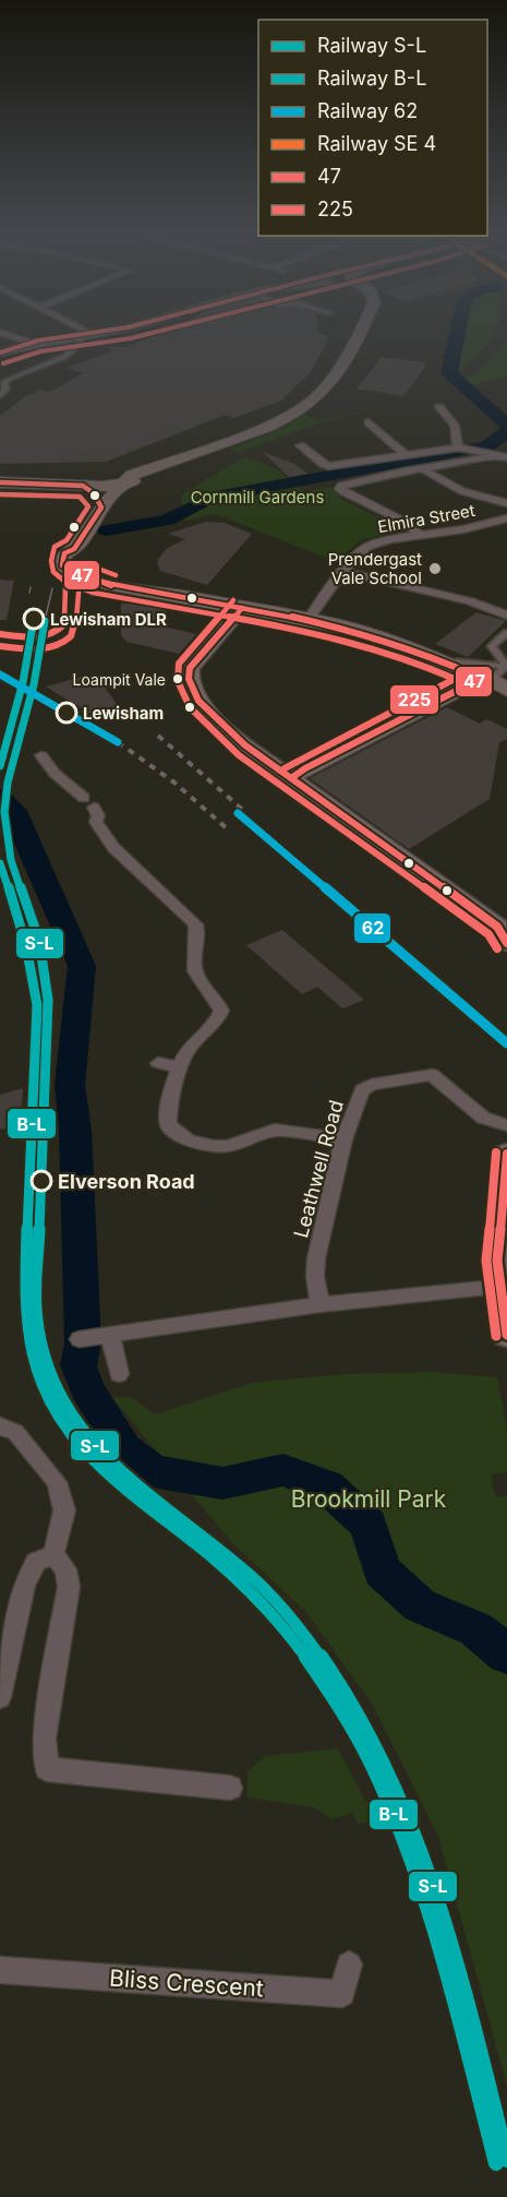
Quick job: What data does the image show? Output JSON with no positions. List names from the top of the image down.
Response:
{
  "streets": {
    "street": ["Elmira Street", "Leathwell Road", "Bliss Crescent"]
  },
  "parks": ["Cornmill Gardens", "Brookmill Park"],
  "places": [
    "Prendergast Vale School",
    "Lewisham DLR",
    "Loampit Vale",
    "Lewisham",
    "Elverson Road"
  ],
  "lines": [
    "transit line 47",
    "transit line 225",
    "rail line B-L",
    "rail line S-L",
    "rail line 62"
  ],
  "legend": [
    "Railway S-L",
    "Railway B-L",
    "Railway 62",
    "Railway SE 4",
    "47",
    "225"
  ]
}
